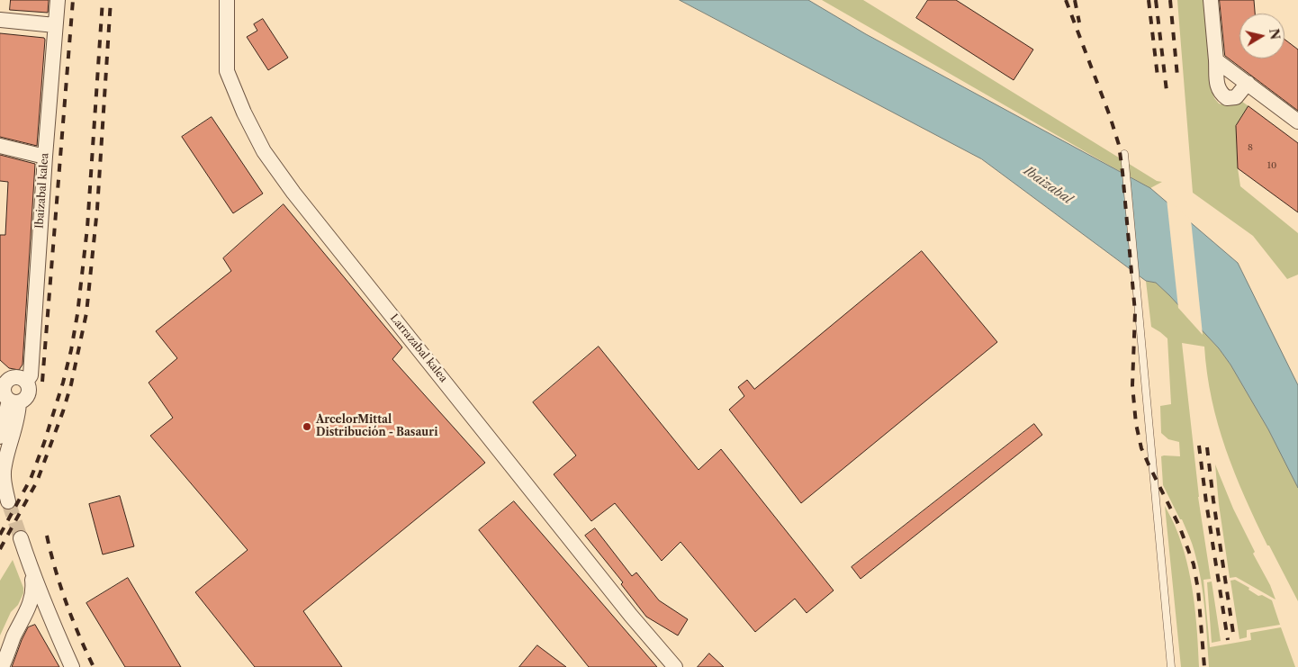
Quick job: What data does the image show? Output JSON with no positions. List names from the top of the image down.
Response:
{
  "streets": {
    "street": ["Ibaizabal kalea", "Larrazabal kalea"]
  },
  "water": ["Ibaizabal"],
  "places": ["ArcelorMittal Distribución - Basauri"],
  "house_numbers": ["8", "10"],
  "north": "right"
}
